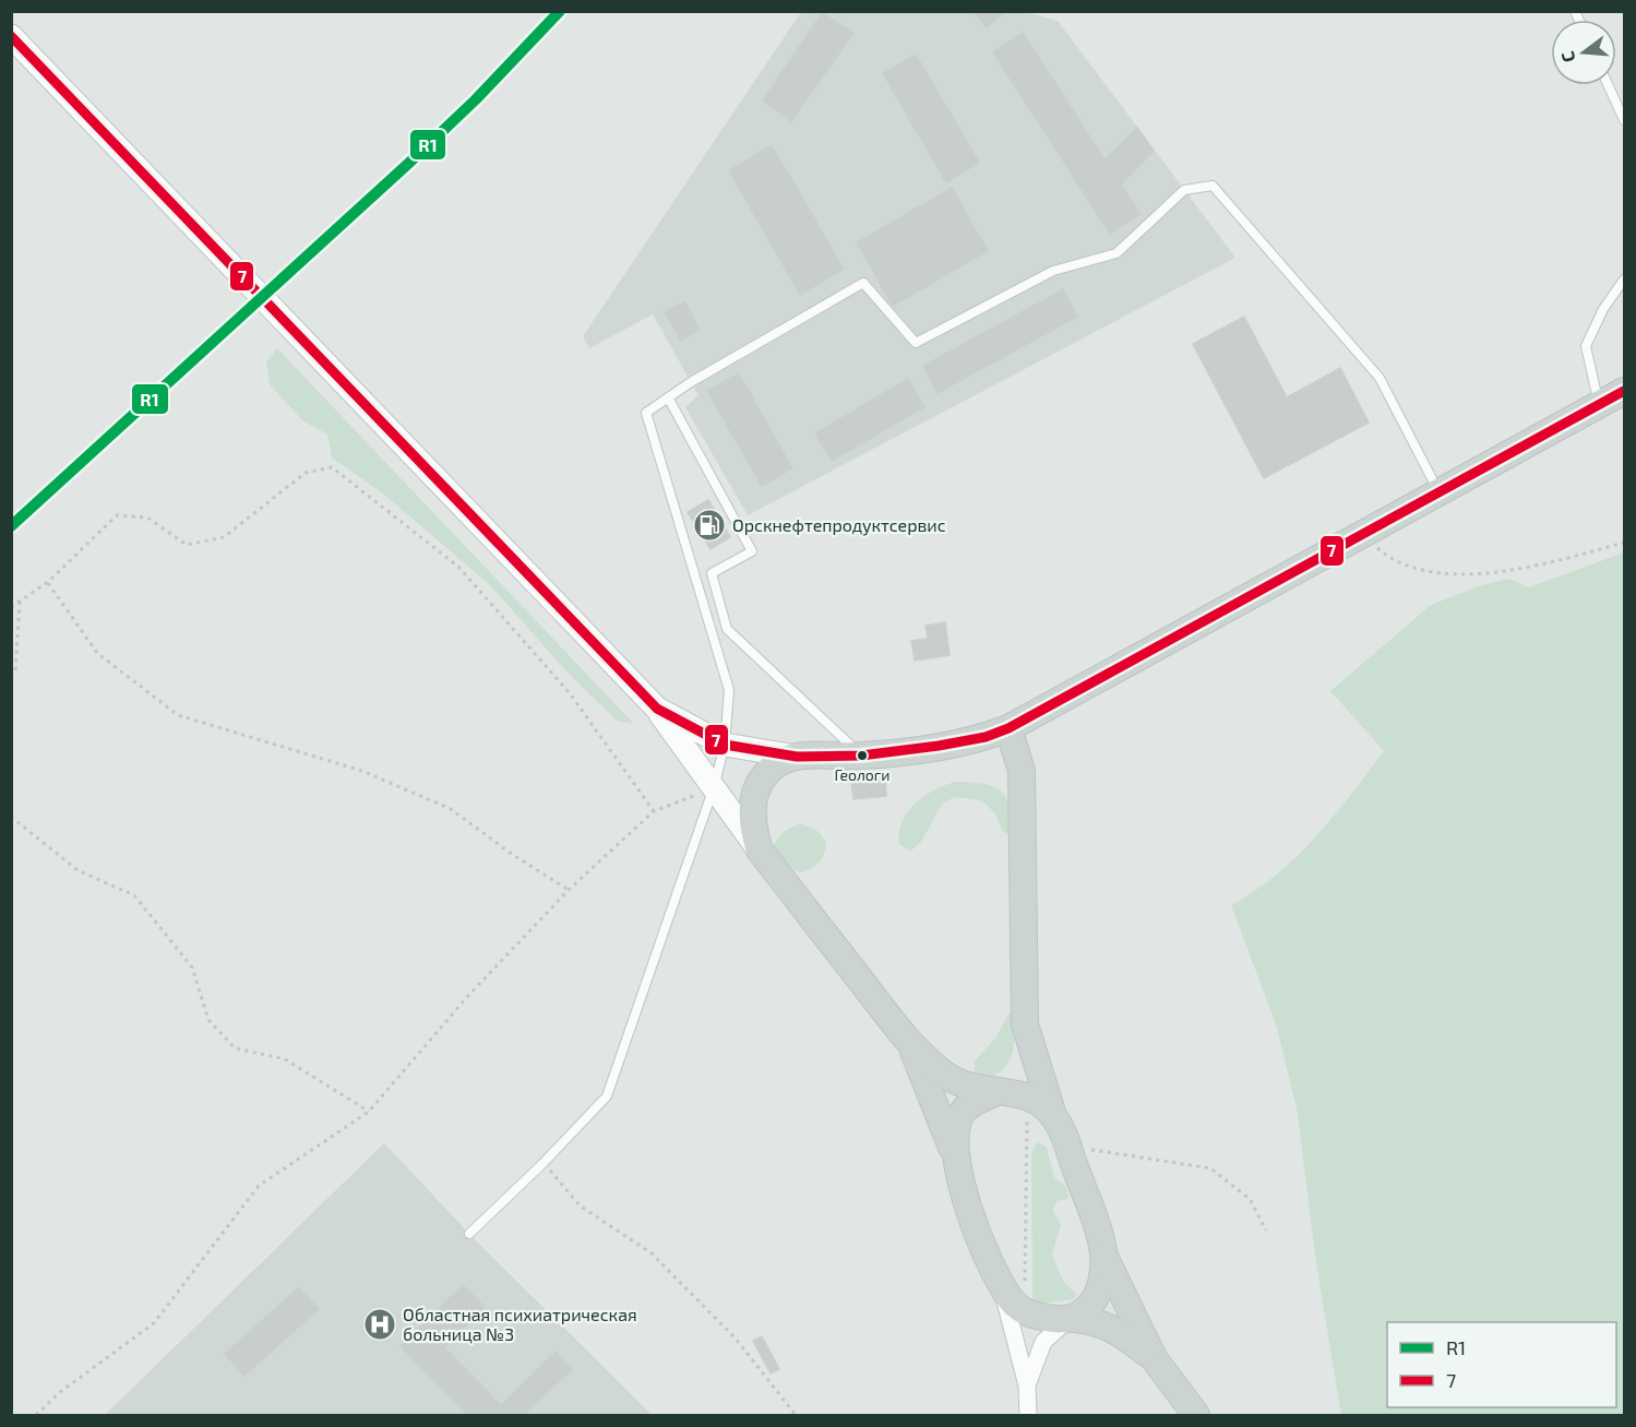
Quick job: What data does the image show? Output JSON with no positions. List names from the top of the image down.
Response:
{
  "places": {
    "fuel station": ["Орскнефтепродуктсервис"],
    "other": ["Геологи"],
    "hospital": ["Областная психиатрическая больница №3"]
  },
  "lines": ["transit line R1", "transit line 7"],
  "legend": ["R1", "7"],
  "north": "left"
}
